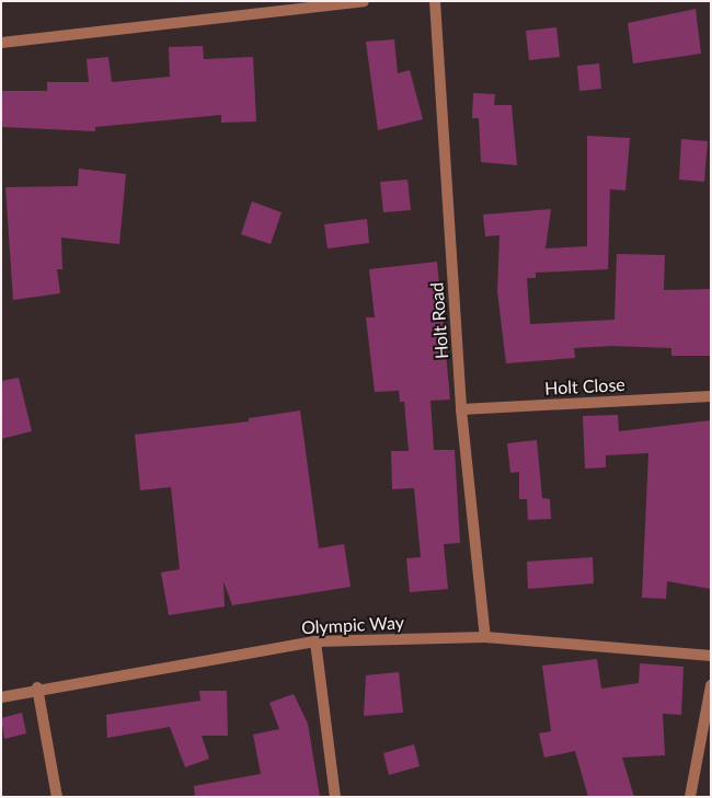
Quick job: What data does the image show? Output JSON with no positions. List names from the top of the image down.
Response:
{
  "streets": {
    "street": ["Holt Road", "Holt Close", "Olympic Way"]
  },
  "crossings": [
    ["Holt Road", "Holt Close"],
    ["Holt Road", "Olympic Way"]
  ]
}
